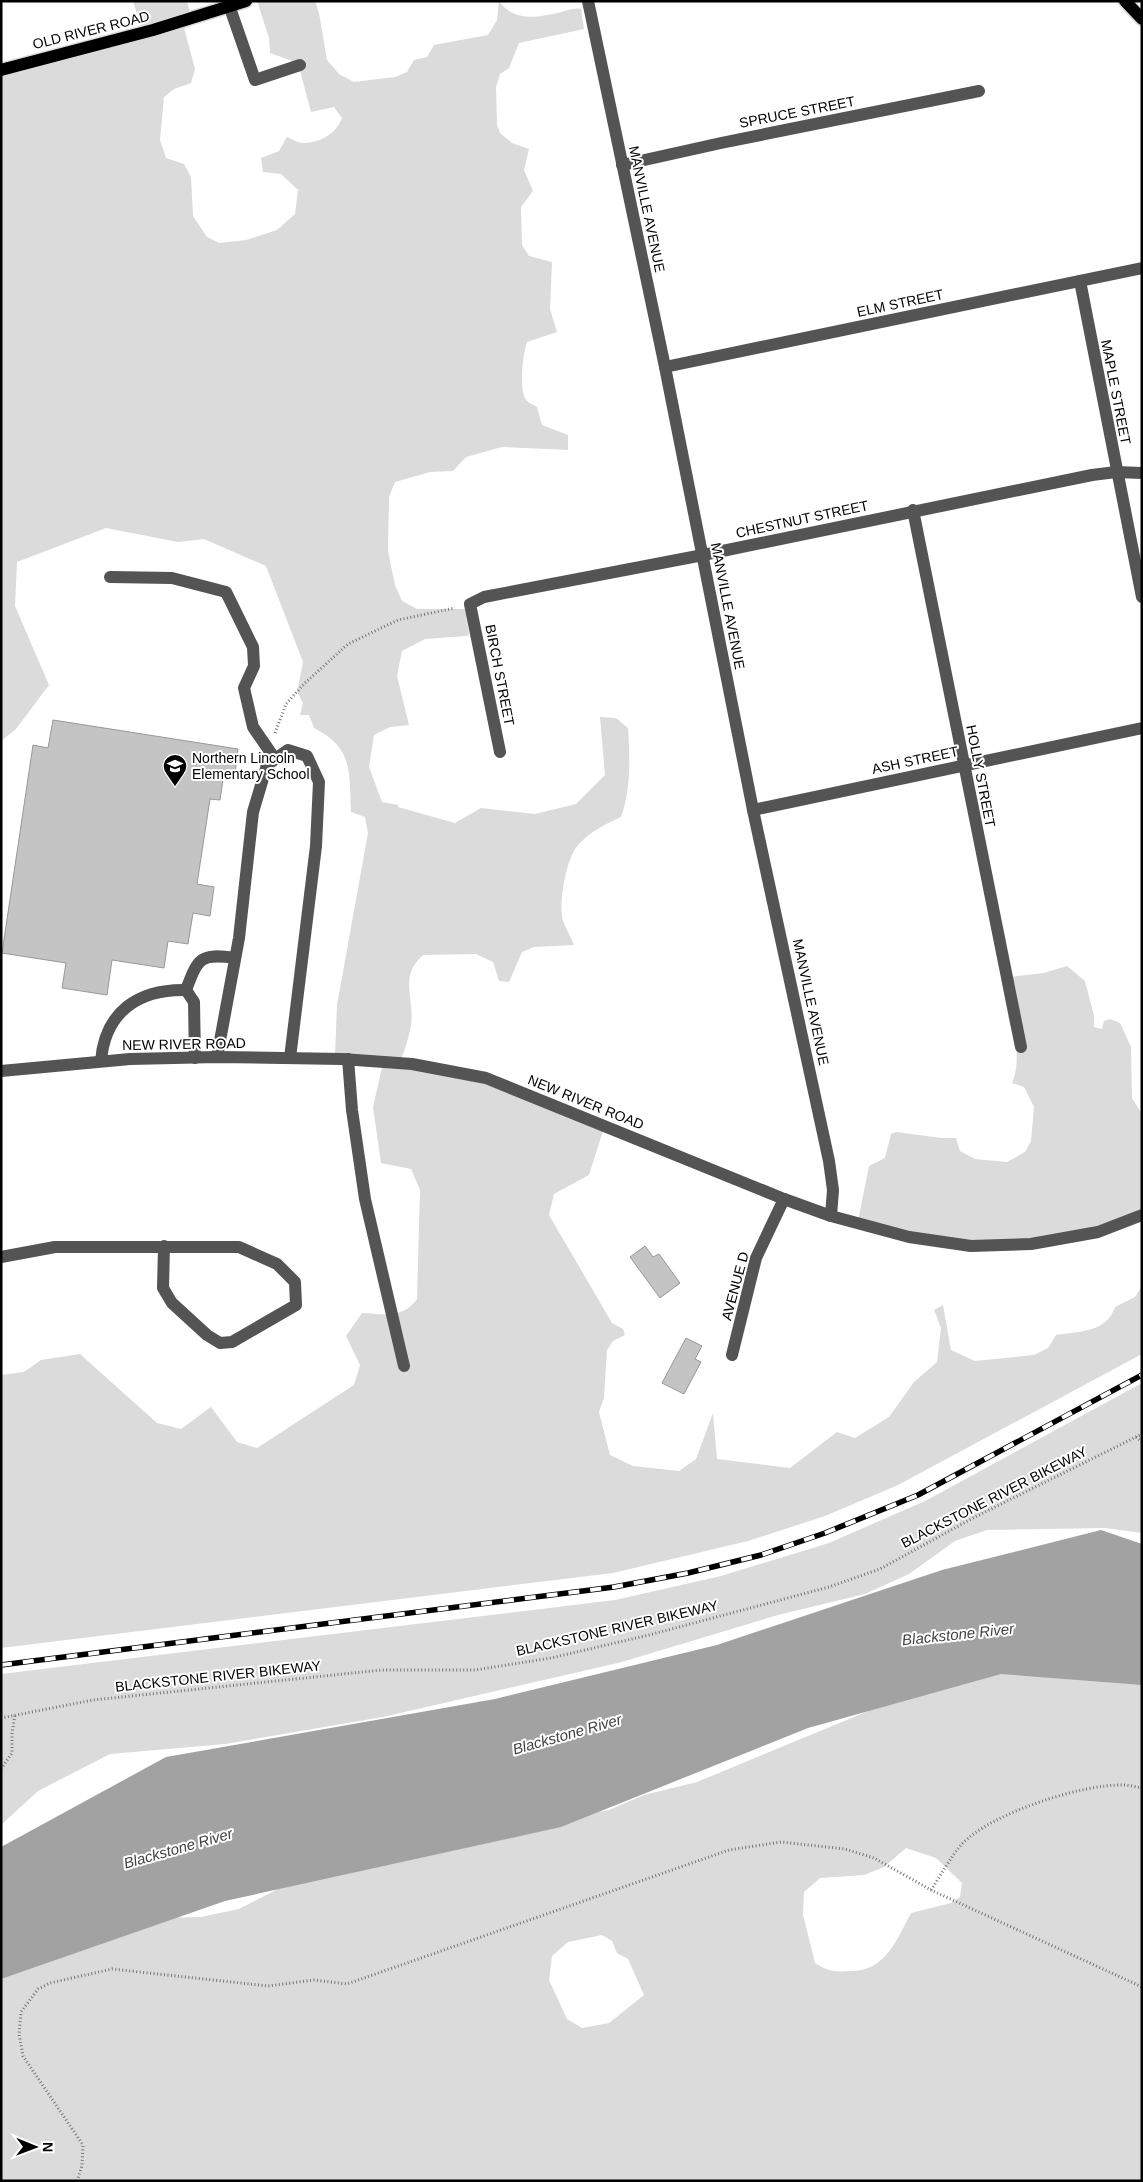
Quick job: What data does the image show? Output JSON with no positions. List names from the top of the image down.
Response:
{
  "streets": {
    "main road": ["OLD RIVER ROAD"],
    "street": [
      "SPRUCE STREET",
      "MANVILLE AVENUE",
      "ELM STREET",
      "MAPLE STREET",
      "CHESTNUT STREET",
      "BIRCH STREET",
      "ASH STREET",
      "HOLLY STREET",
      "NEW RIVER ROAD",
      "AVENUE D"
    ],
    "path": ["BLACKSTONE RIVER BIKEWAY"]
  },
  "crossings": [
    ["SPRUCE STREET", "MANVILLE AVENUE"],
    ["MANVILLE AVENUE", "ELM STREET"],
    ["MANVILLE AVENUE", "CHESTNUT STREET"],
    ["MANVILLE AVENUE", "ASH STREET"],
    ["MANVILLE AVENUE", "NEW RIVER ROAD"],
    ["ELM STREET", "MAPLE STREET"],
    ["MAPLE STREET", "CHESTNUT STREET"],
    ["CHESTNUT STREET", "BIRCH STREET"],
    ["CHESTNUT STREET", "HOLLY STREET"],
    ["ASH STREET", "HOLLY STREET"],
    ["NEW RIVER ROAD", "AVENUE D"]
  ],
  "water": ["Blackstone River"],
  "places": {
    "school or university": ["Northern Lincoln Elementary School"]
  },
  "north": "right"
}
